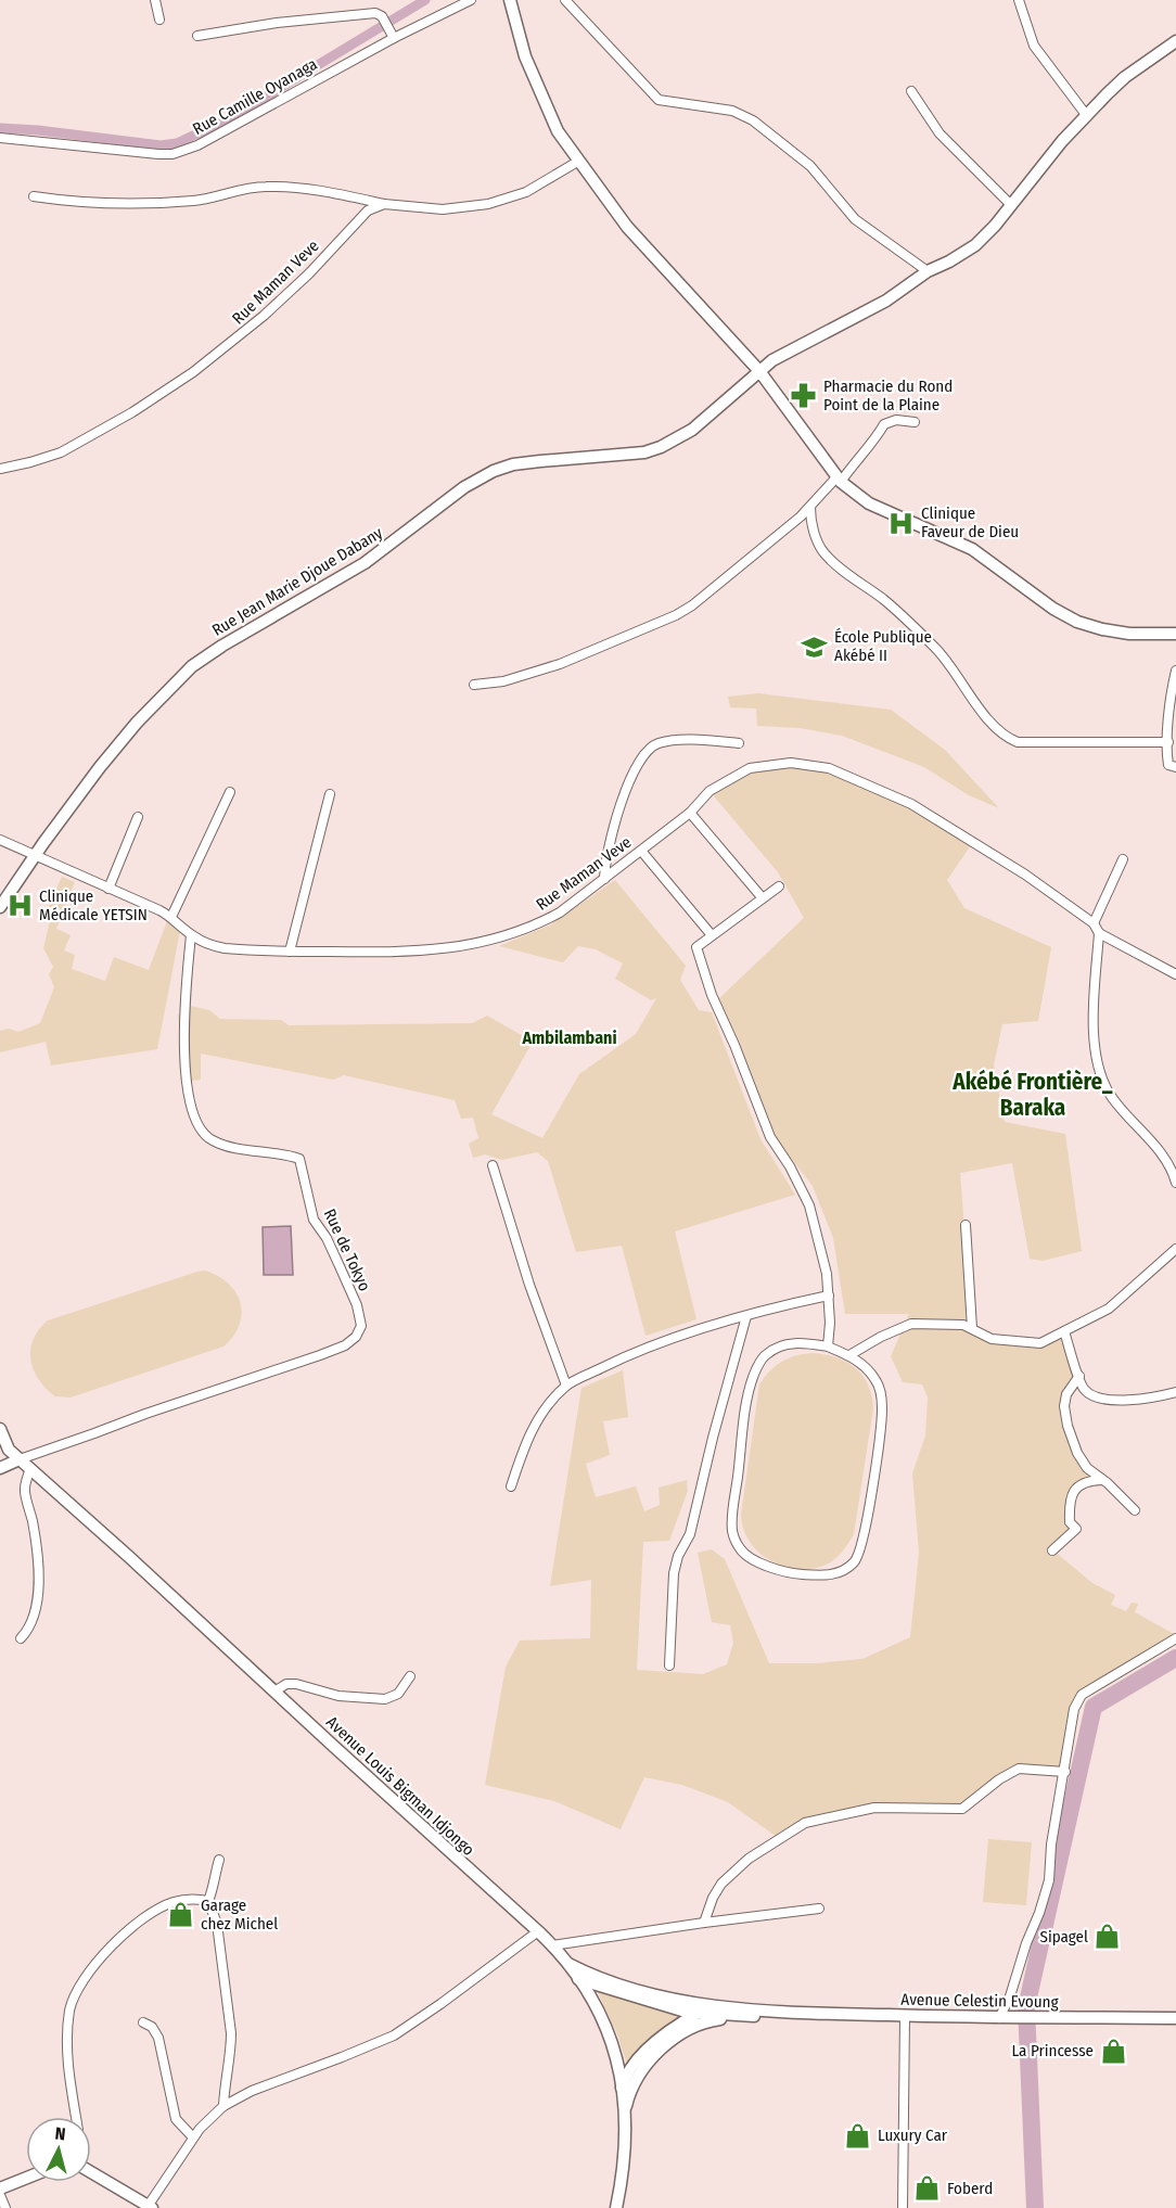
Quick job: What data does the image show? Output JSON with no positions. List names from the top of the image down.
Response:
{
  "streets": {
    "street": [
      "Rue Camille Oyanaga",
      "Rue Maman Veve",
      "Rue Jean Marie Djoue Dabany",
      "Rue de Tokyo",
      "Avenue Louis Bigman Idjongo",
      "Avenue Celestin Evoung"
    ]
  },
  "crossings": [
    ["Rue Maman Veve", "Rue Jean Marie Djoue Dabany"],
    ["Rue Maman Veve", "Rue de Tokyo"],
    ["Rue de Tokyo", "Avenue Louis Bigman Idjongo"]
  ],
  "districts": ["Ambilambani", "Akébé Frontière_ Baraka"],
  "places": {
    "pharmacy": ["Pharmacie du Rond Point de la Plaine"],
    "hospital": ["Clinique Faveur de Dieu", "Clinique Médicale YETSIN"],
    "school or university": ["École Publique Akébé II"],
    "shop": [
      "Garage chez Michel",
      "Sipagel",
      "La Princesse",
      "Luxury Car",
      "Foberd"
    ]
  },
  "north": "top"
}
